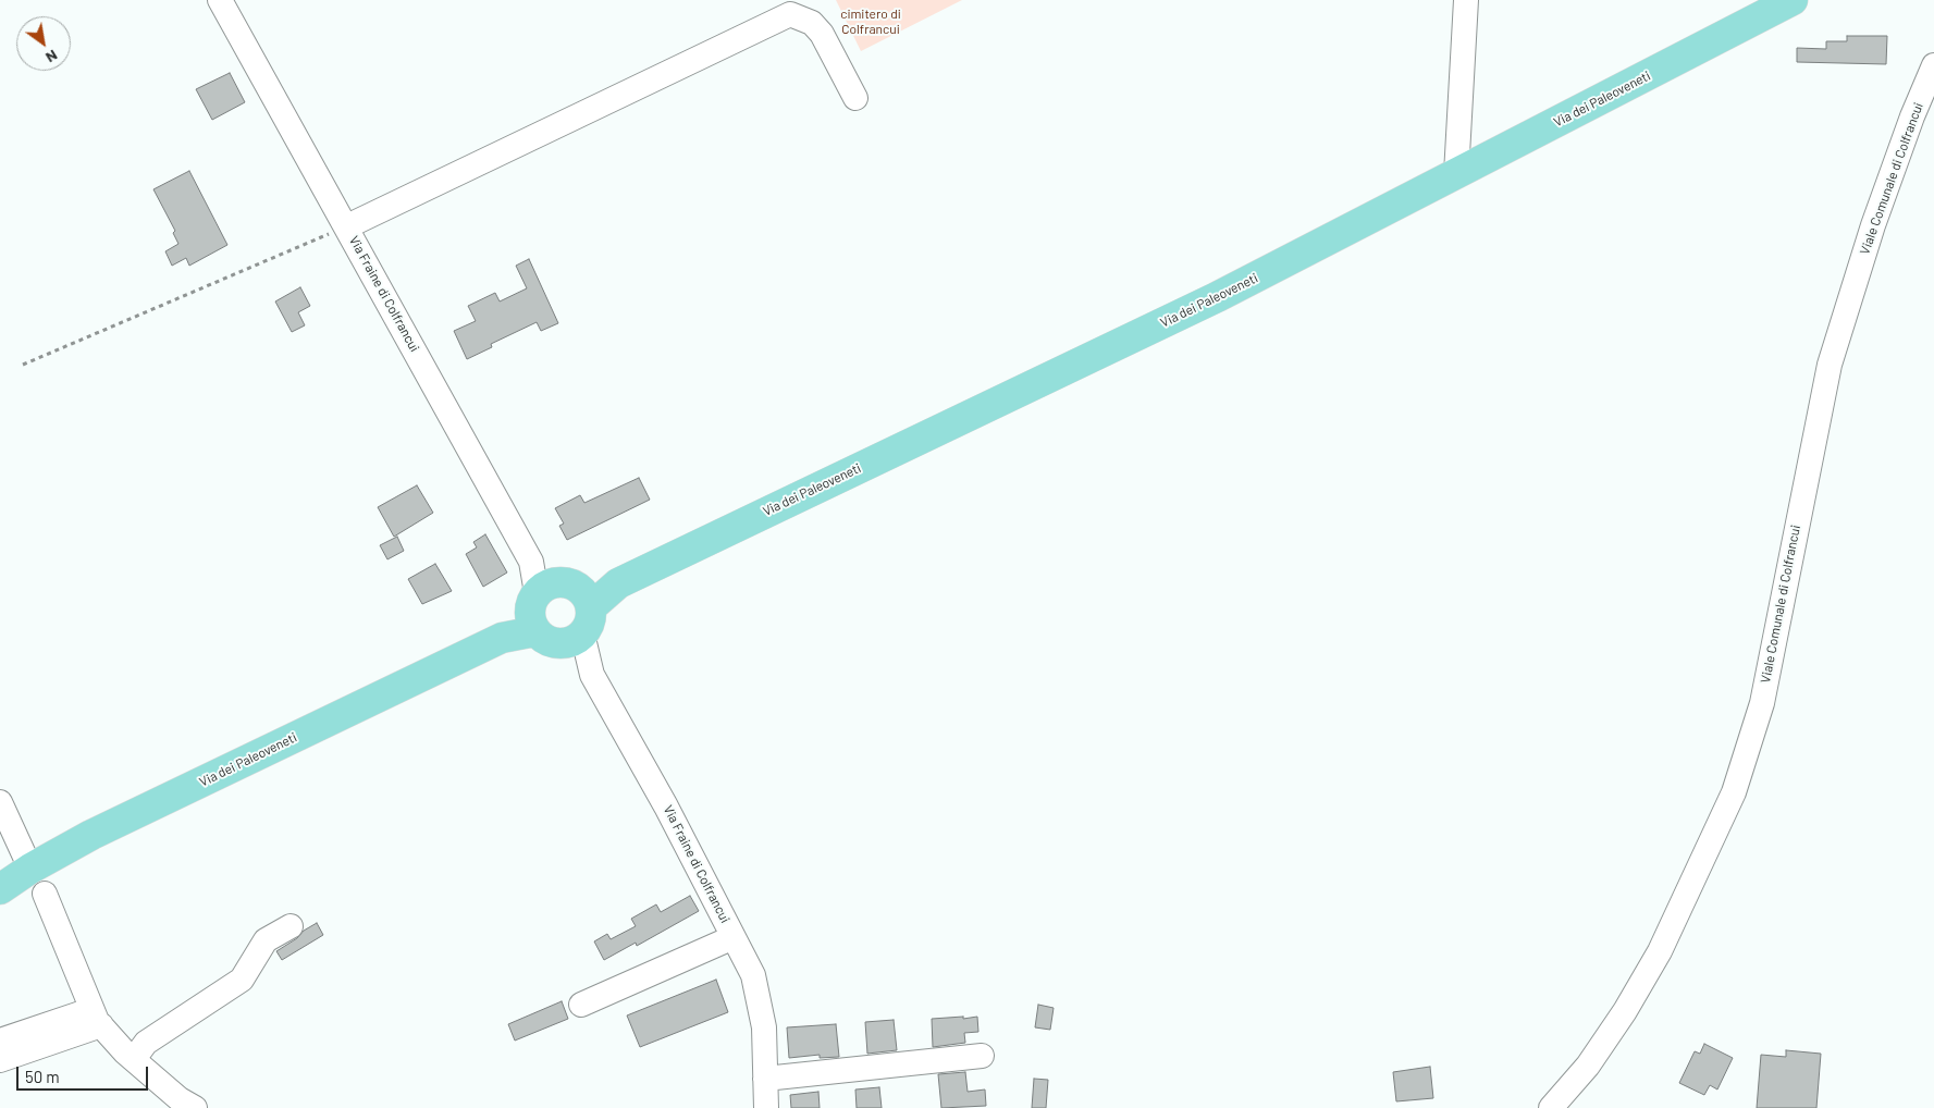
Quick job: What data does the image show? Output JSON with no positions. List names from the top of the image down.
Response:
{
  "streets": {
    "main road": ["Via dei Paleoveneti"],
    "street": ["Viale Comunale di Colfrancui", "Via Fraine di Colfrancui"]
  },
  "crossings": [
    ["Via dei Paleoveneti", "Via Fraine di Colfrancui"]
  ],
  "parks": ["cimitero di Colfrancui"],
  "scale_bar": "50 m",
  "north": "bottom right"
}
